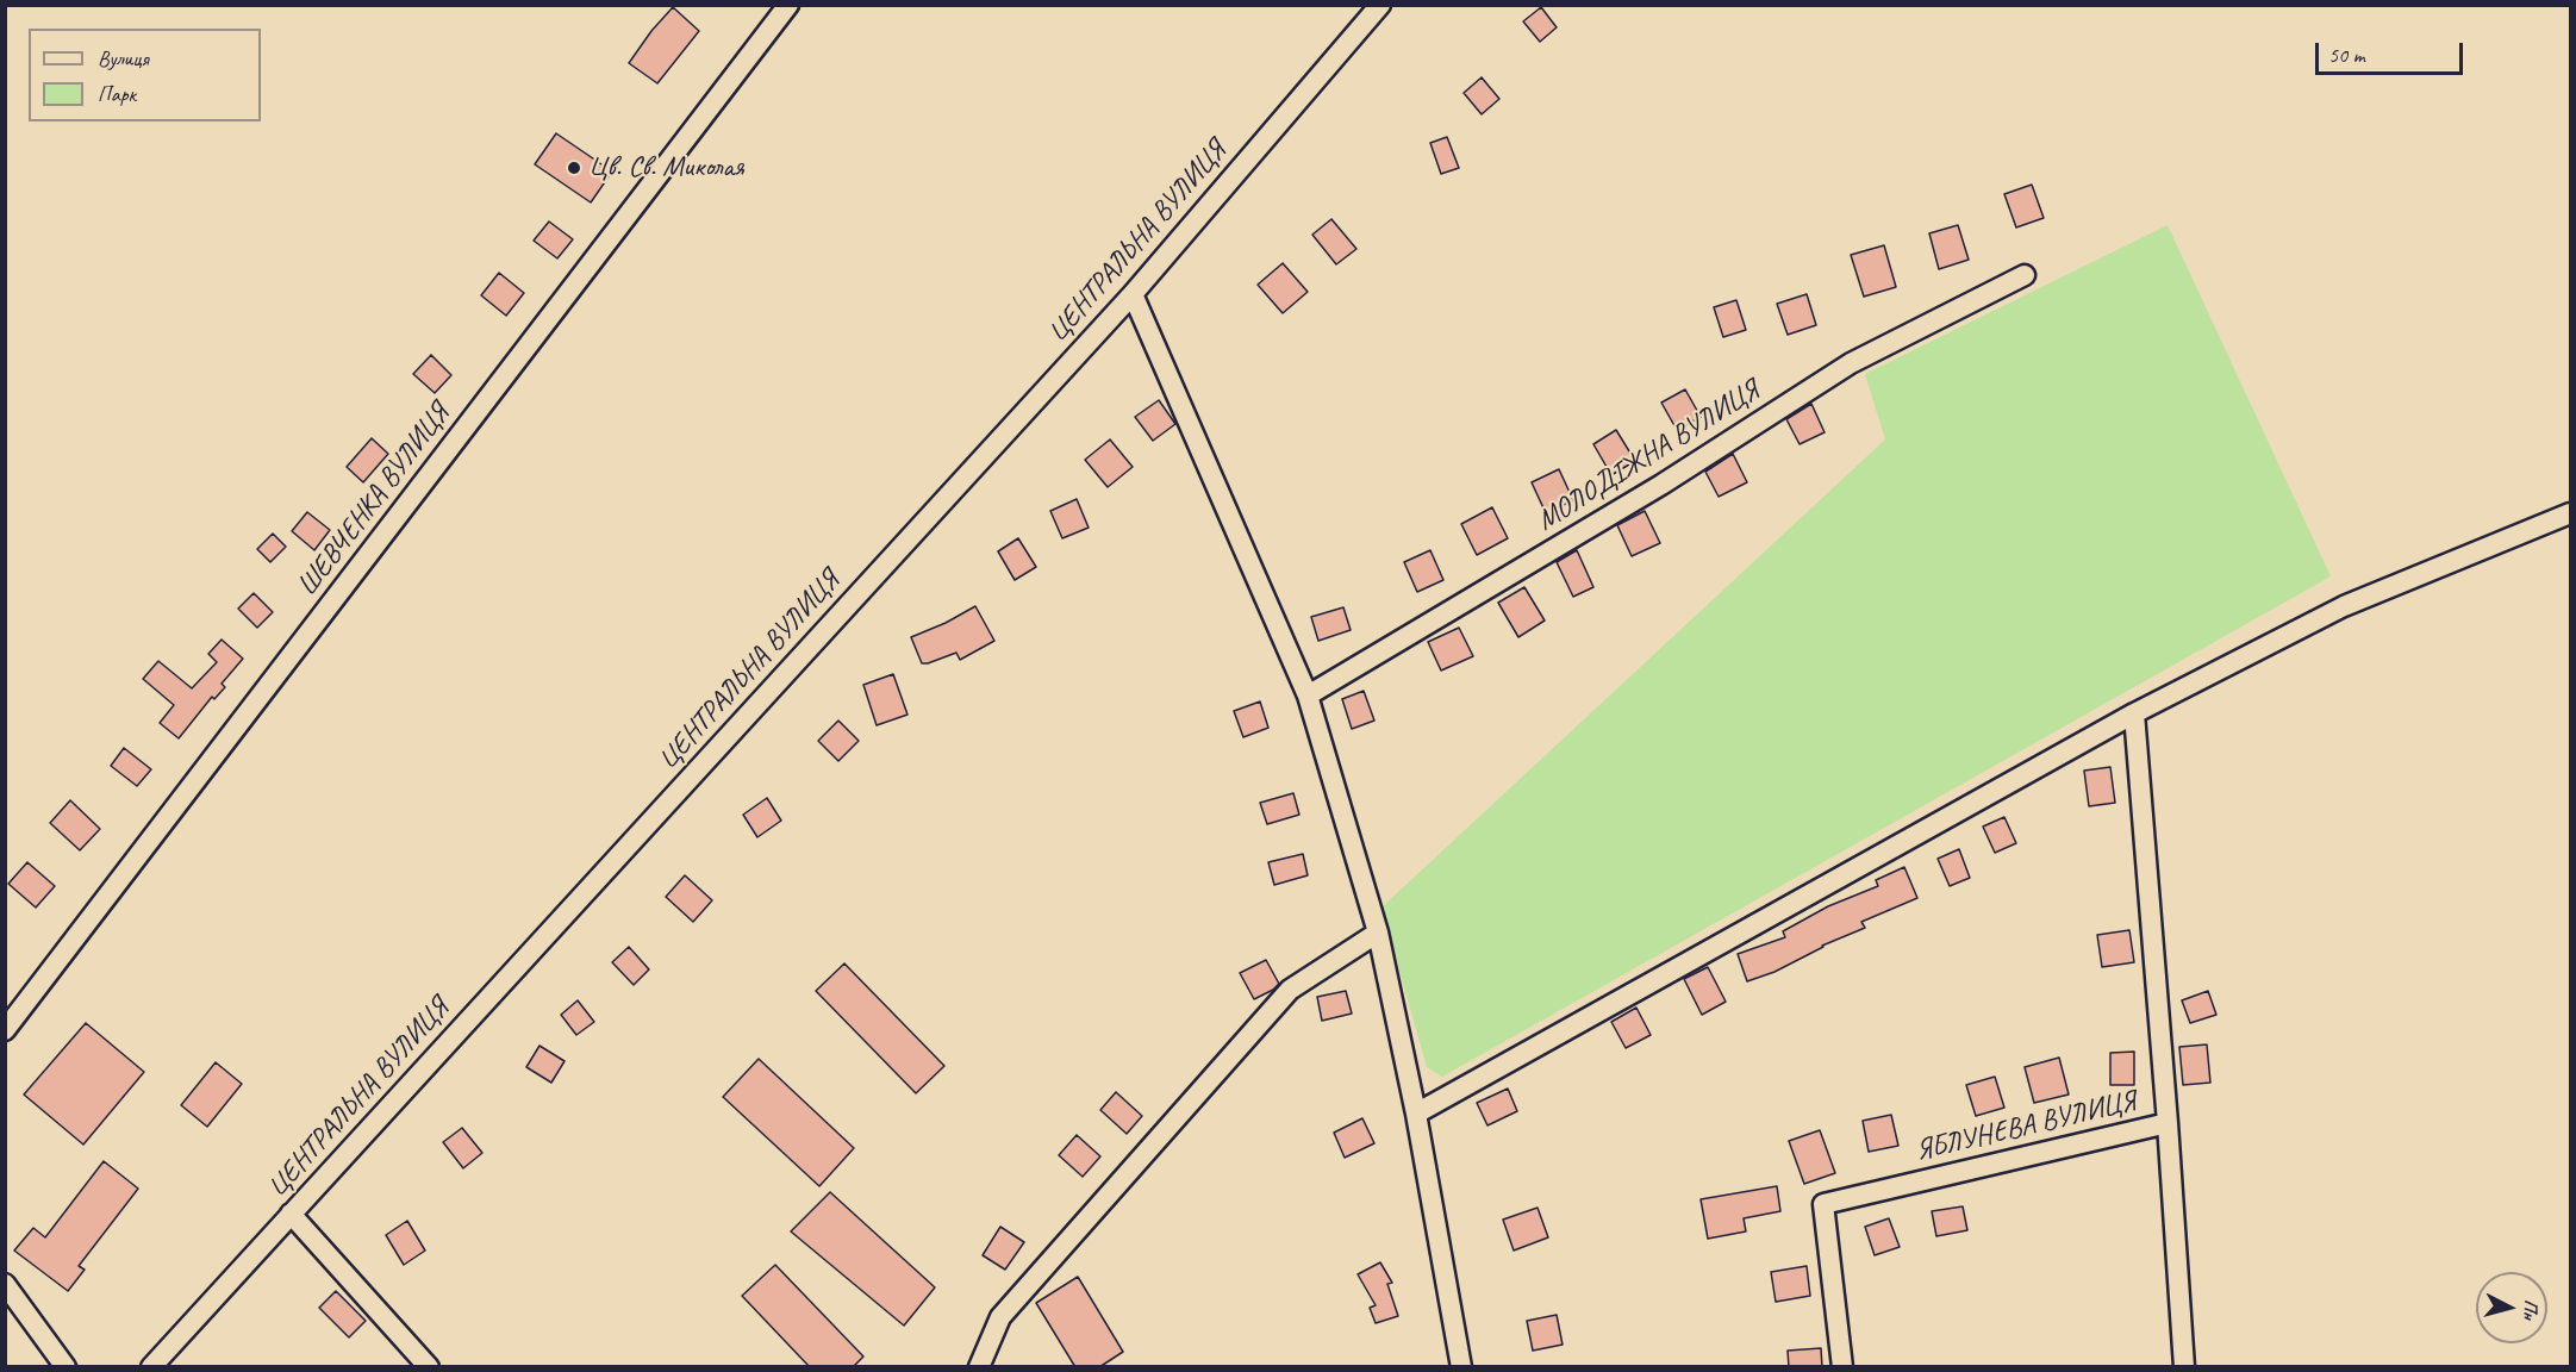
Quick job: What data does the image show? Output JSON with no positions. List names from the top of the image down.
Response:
{
  "streets": {
    "street": [
      "ЦЕНТРАЛЬНА ВУЛИЦЯ",
      "МОЛОДІЖНА ВУЛИЦЯ",
      "ШЕВЧЕНКА ВУЛИЦЯ",
      "ЯБЛУНЕВА ВУЛИЦЯ"
    ]
  },
  "places": ["Цв. Св. Миколая"],
  "legend": ["Вулиця", "Парк"],
  "scale_bar": "50 m",
  "north": "right"
}
